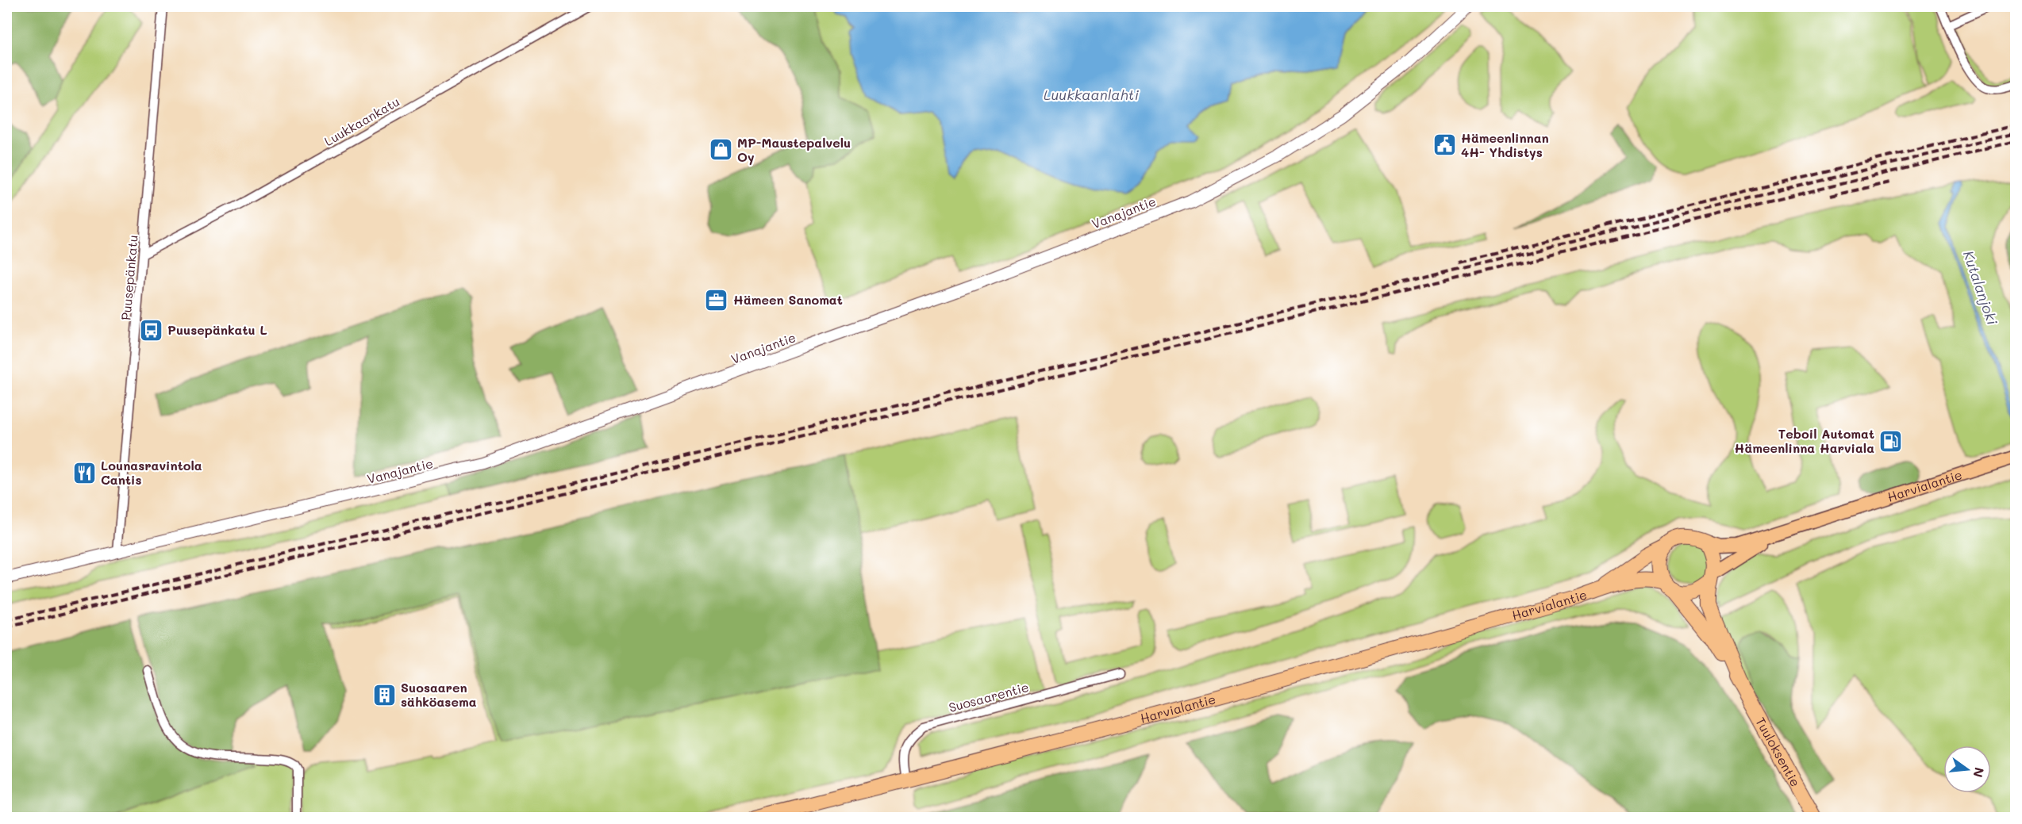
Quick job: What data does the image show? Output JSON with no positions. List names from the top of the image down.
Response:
{
  "streets": {
    "highway": ["Harvialantie", "Tuuloksentie"],
    "street": [
      "Luukkaankatu",
      "Vanajantie",
      "Puusepänkatu",
      "Suosaarentie"
    ]
  },
  "crossings": [
    ["Luukkaankatu", "Puusepänkatu"],
    ["Vanajantie", "Puusepänkatu"],
    ["Harvialantie", "Suosaarentie"],
    ["Harvialantie", "Tuuloksentie"]
  ],
  "water": ["Luukkaanlahti", "Kutalanjoki"],
  "places": {
    "public building": ["Hämeenlinnan 4H- Yhdistys"],
    "shop": ["MP-Maustepalvelu Oy"],
    "office": ["Hämeen Sanomat"],
    "bus stop": ["Puusepänkatu L"],
    "fuel station": ["Teboil Automat Hämeenlinna Harviala"],
    "restaurant": ["Lounasravintola Cantis"],
    "building": ["Suosaaren sähköasema"]
  },
  "north": "right"
}
